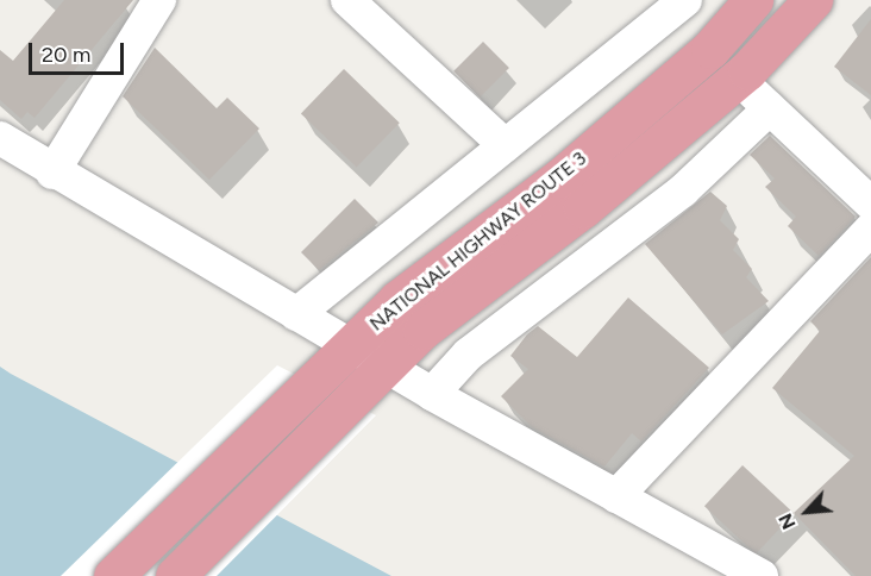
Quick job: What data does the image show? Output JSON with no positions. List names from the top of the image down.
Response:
{
  "streets": {
    "highway": ["NATIONAL HIGHWAY ROUTE 3"]
  },
  "scale_bar": "20 m",
  "north": "bottom left"
}
